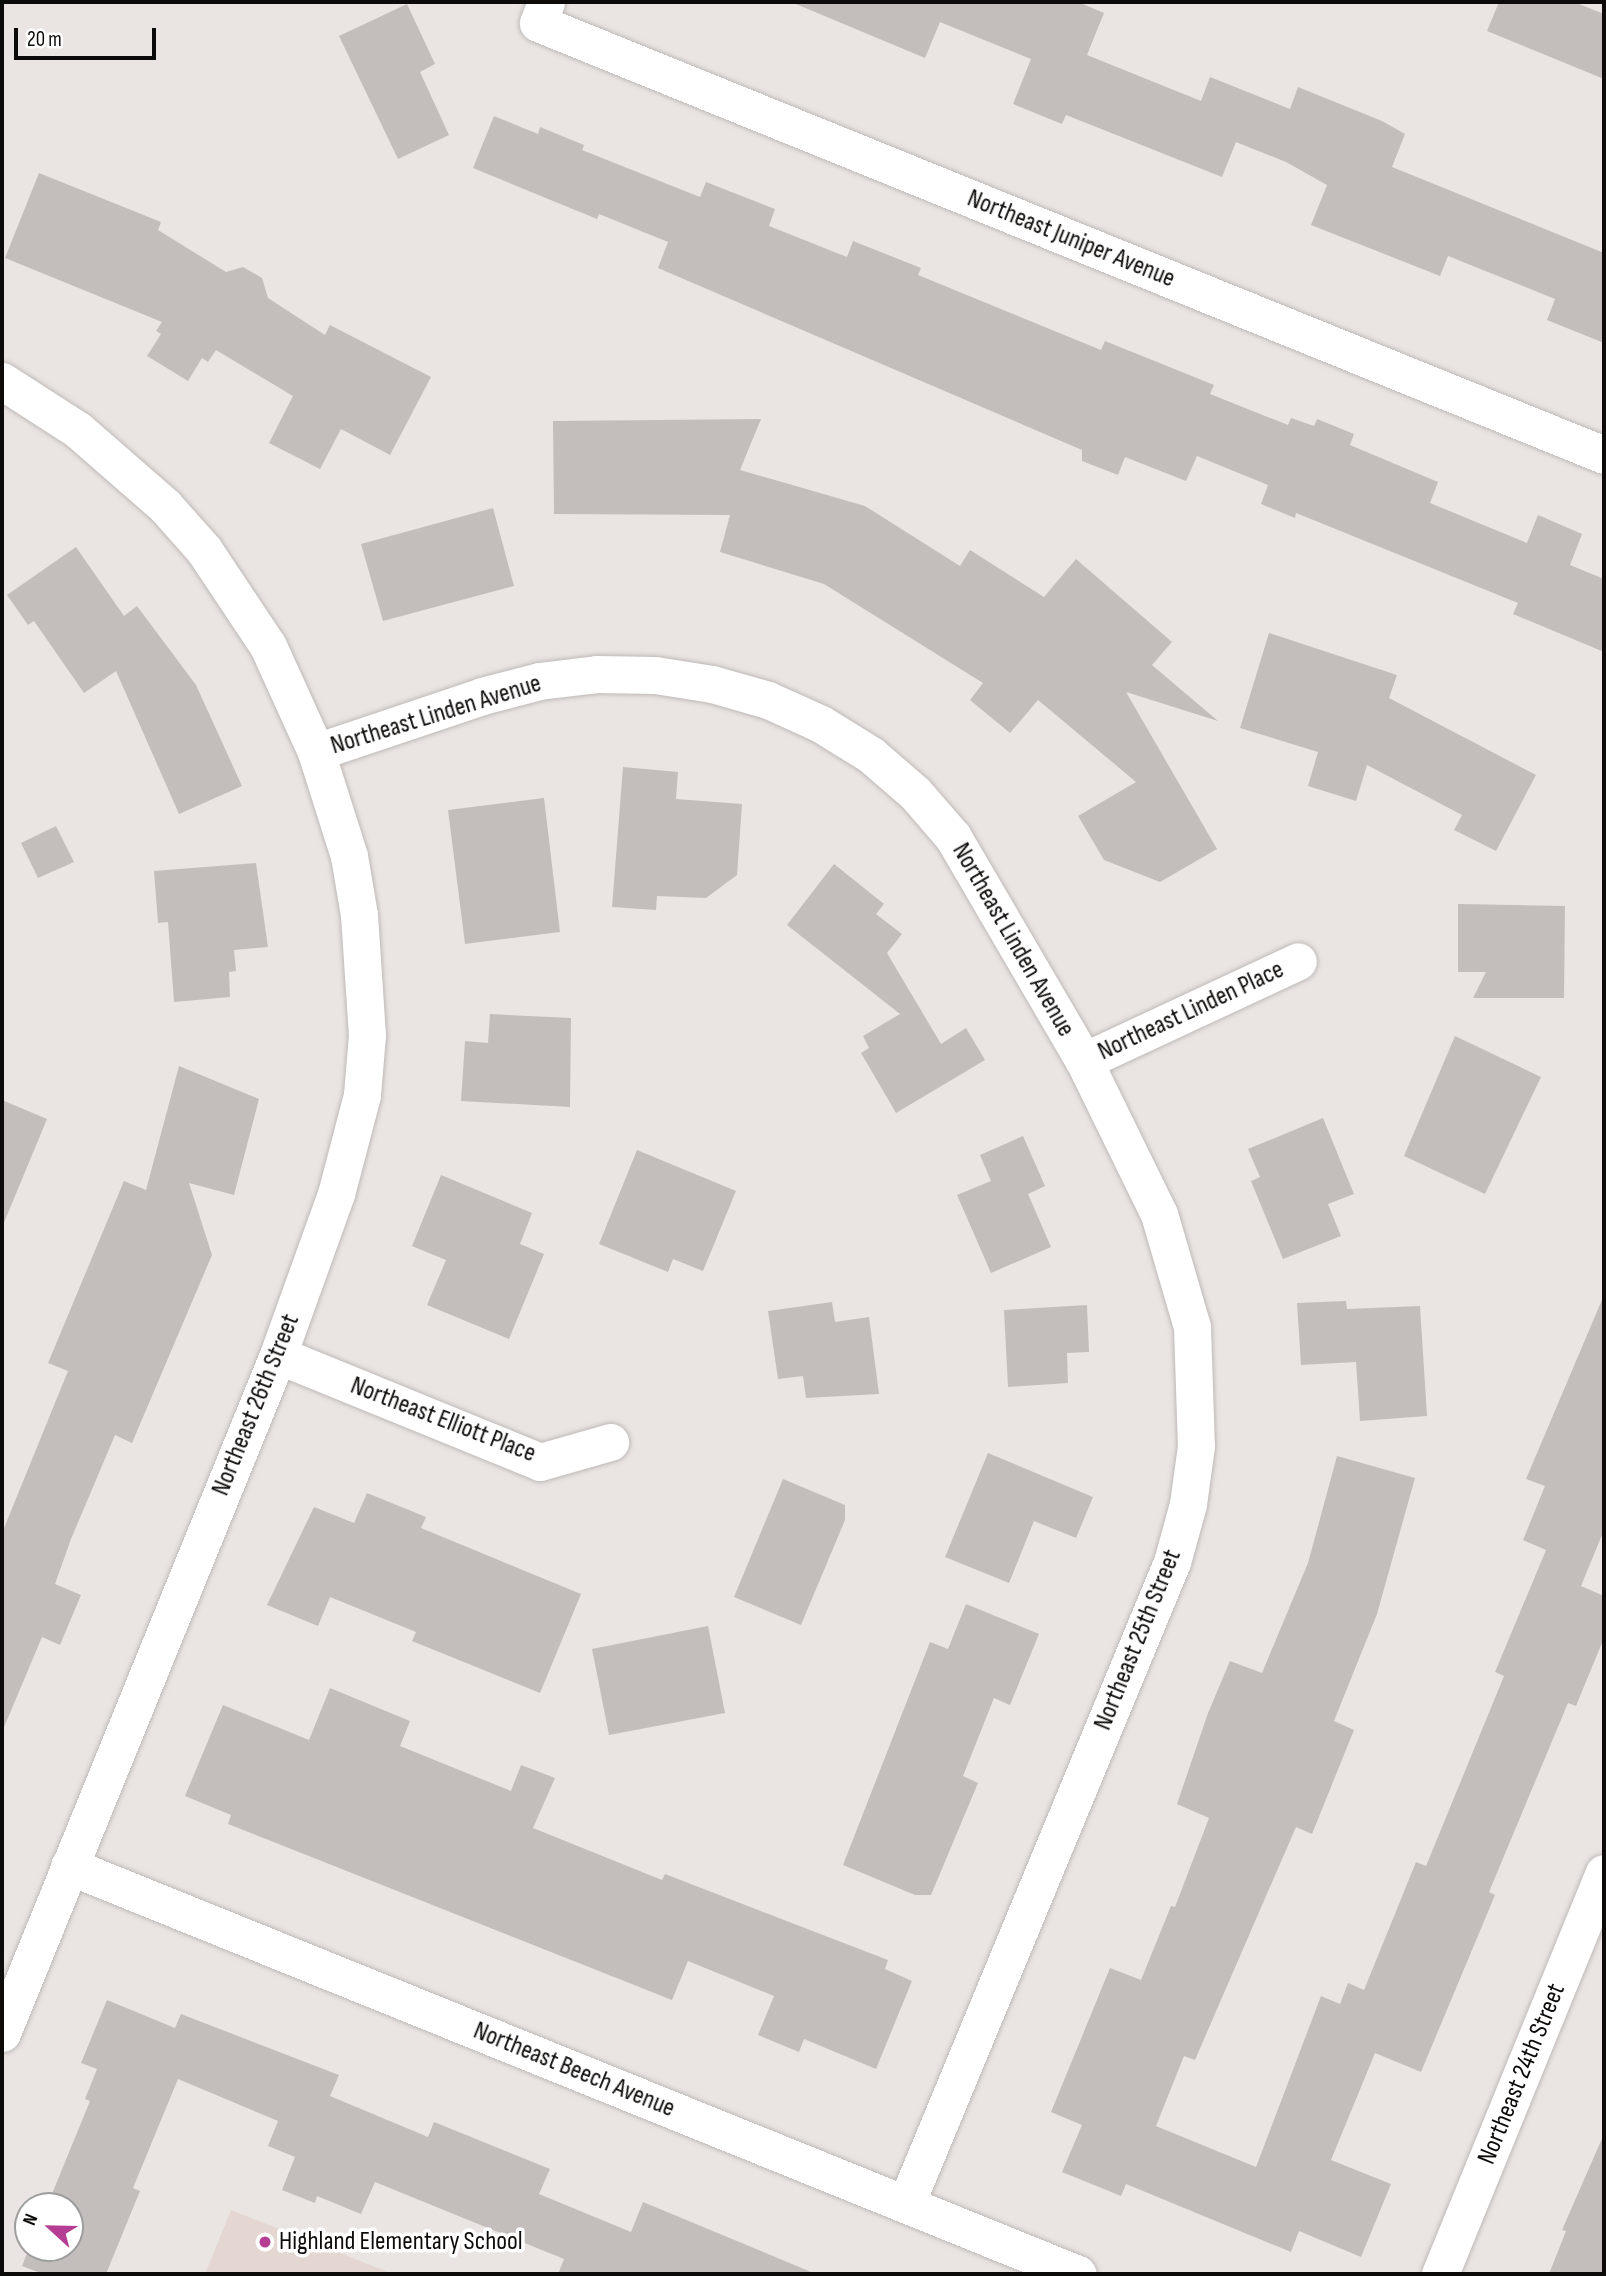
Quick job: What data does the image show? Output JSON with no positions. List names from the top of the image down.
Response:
{
  "streets": {
    "street": [
      "Northeast Juniper Avenue",
      "Northeast Linden Avenue",
      "Northeast Linden Place",
      "Northeast 26th Street",
      "Northeast Elliott Place",
      "Northeast 25th Street",
      "Northeast Beech Avenue",
      "Northeast 24th Street"
    ]
  },
  "crossings": [
    ["Northeast Linden Avenue", "Northeast Linden Place"],
    ["Northeast Linden Avenue", "Northeast 26th Street"],
    ["Northeast Linden Avenue", "Northeast 25th Street"],
    ["Northeast Linden Place", "Northeast 25th Street"],
    ["Northeast 26th Street", "Northeast Elliott Place"],
    ["Northeast 26th Street", "Northeast Beech Avenue"],
    ["Northeast 25th Street", "Northeast Beech Avenue"]
  ],
  "places": ["Highland Elementary School"],
  "scale_bar": "20 m",
  "north": "left"
}
